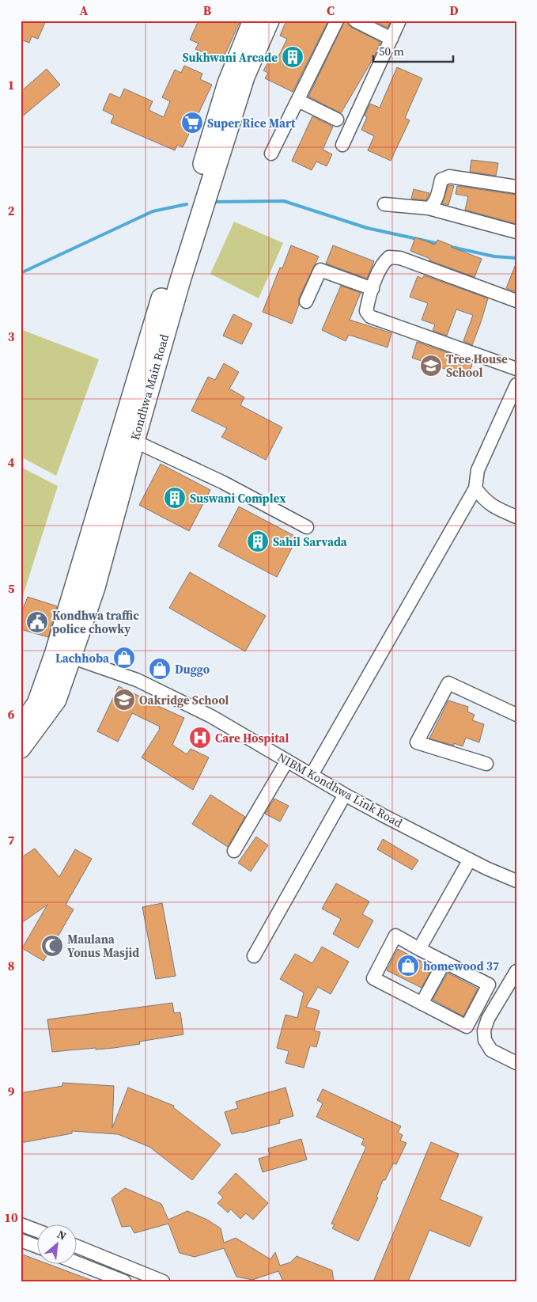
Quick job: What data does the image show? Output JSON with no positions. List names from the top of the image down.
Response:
{
  "streets": {
    "main road": ["Kondhwa Main Road"],
    "street": ["NIBM Kondhwa Link Road"]
  },
  "crossings": [
    ["Kondhwa Main Road", "NIBM Kondhwa Link Road"]
  ],
  "places": {
    "building": ["Sukhwani Arcade", "Suswani Complex", "Sahil Sarvada"],
    "supermarket": ["Super Rice Mart"],
    "school or university": ["Tree House School", "Oakridge School"],
    "public building": ["Kondhwa traffic police chowky"],
    "shop": ["Lachhoba", "Duggo", "homewood 37"],
    "hospital": ["Care Hospital"],
    "mosque": ["Maulana Yonus Masjid"]
  },
  "scale_bar": "50 m",
  "north": "top right",
  "grid": {
    "columns": [
      "A",
      "B",
      "C",
      "D"
    ],
    "rows": [
      "1",
      "2",
      "3",
      "4",
      "5",
      "6",
      "7",
      "8",
      "9",
      "10"
    ]
  }
}
